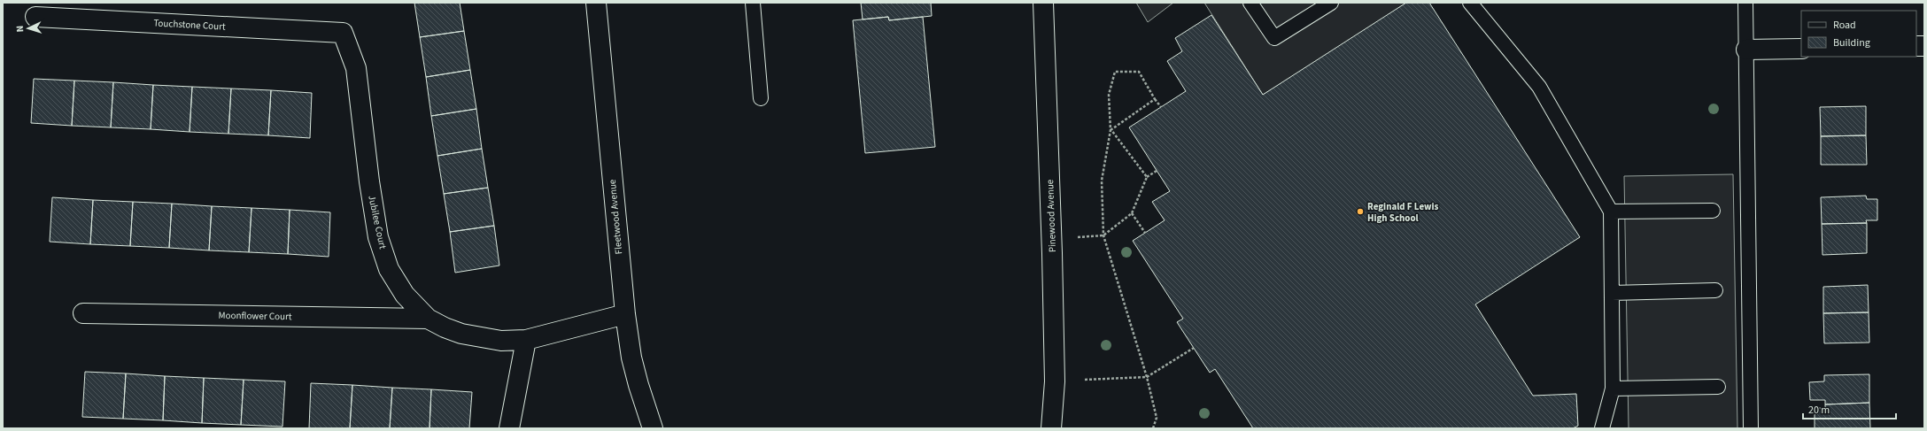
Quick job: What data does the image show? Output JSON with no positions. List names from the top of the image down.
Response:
{
  "streets": {
    "street": [
      "Touchstone Court",
      "Pinewood Avenue",
      "Fleetwood Avenue",
      "Jubilee Court",
      "Moonflower Court"
    ]
  },
  "crossings": [
    ["Touchstone Court", "Jubilee Court"],
    ["Fleetwood Avenue", "Jubilee Court"],
    ["Jubilee Court", "Moonflower Court"]
  ],
  "places": ["Reginald F Lewis High School"],
  "legend": ["Road", "Building"],
  "scale_bar": "20 m",
  "north": "left"
}
